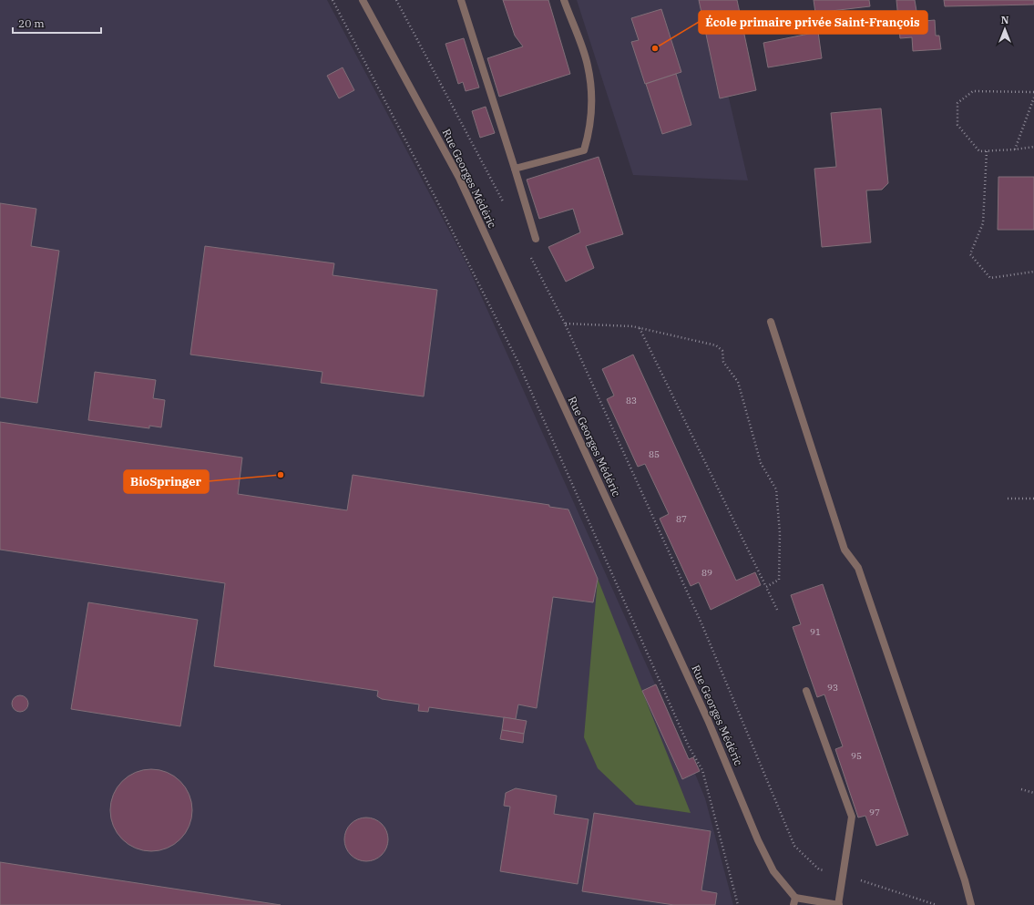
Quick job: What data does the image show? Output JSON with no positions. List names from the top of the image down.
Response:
{
  "streets": {
    "street": ["Rue Georges Médéric"]
  },
  "places": ["École primaire privée Saint-François", "BioSpringer"],
  "house_numbers": [
    "83",
    "85",
    "87",
    "89",
    "91",
    "93",
    "95",
    "97"
  ],
  "scale_bar": "20 m",
  "north": "top"
}
